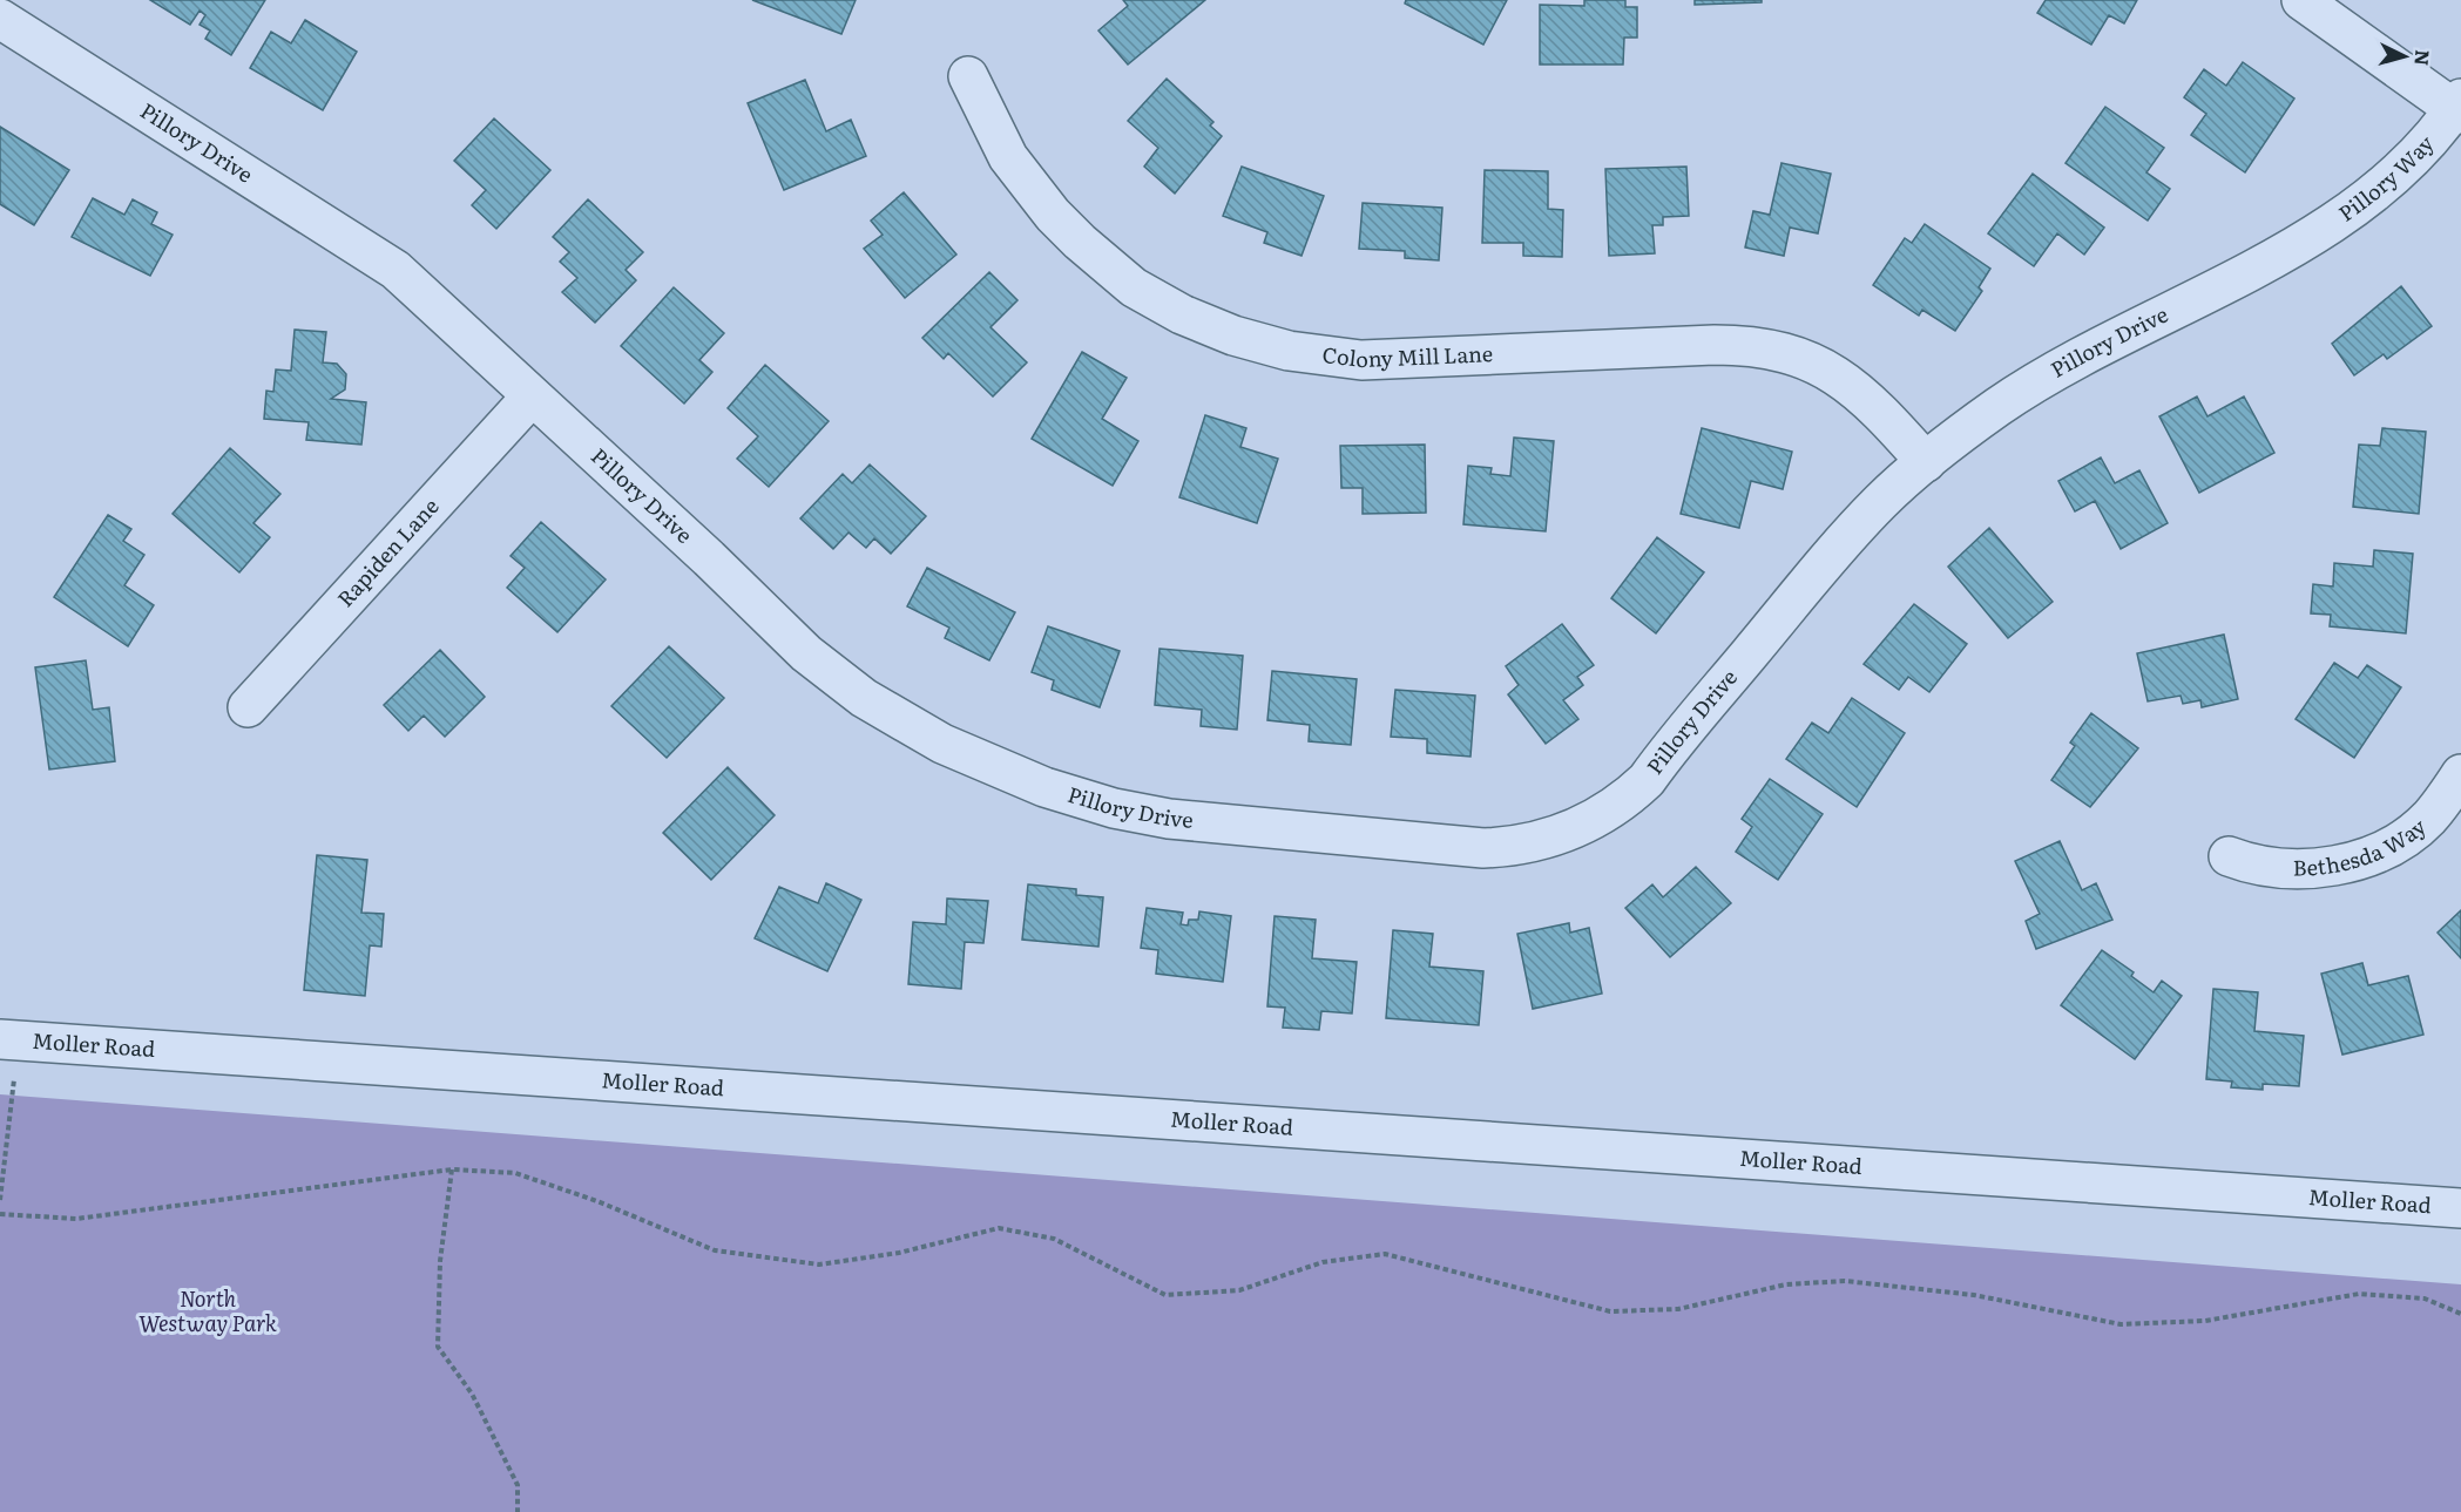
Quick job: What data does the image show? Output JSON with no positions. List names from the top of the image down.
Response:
{
  "streets": {
    "street": [
      "Pillory Drive",
      "Pillory Way",
      "Colony Mill Lane",
      "Rapiden Lane",
      "Bethesda Way",
      "Moller Road"
    ]
  },
  "crossings": [
    ["Pillory Drive", "Pillory Way"],
    ["Pillory Drive", "Colony Mill Lane"],
    ["Pillory Drive", "Rapiden Lane"]
  ],
  "parks": ["North Westway Park"],
  "north": "right"
}
